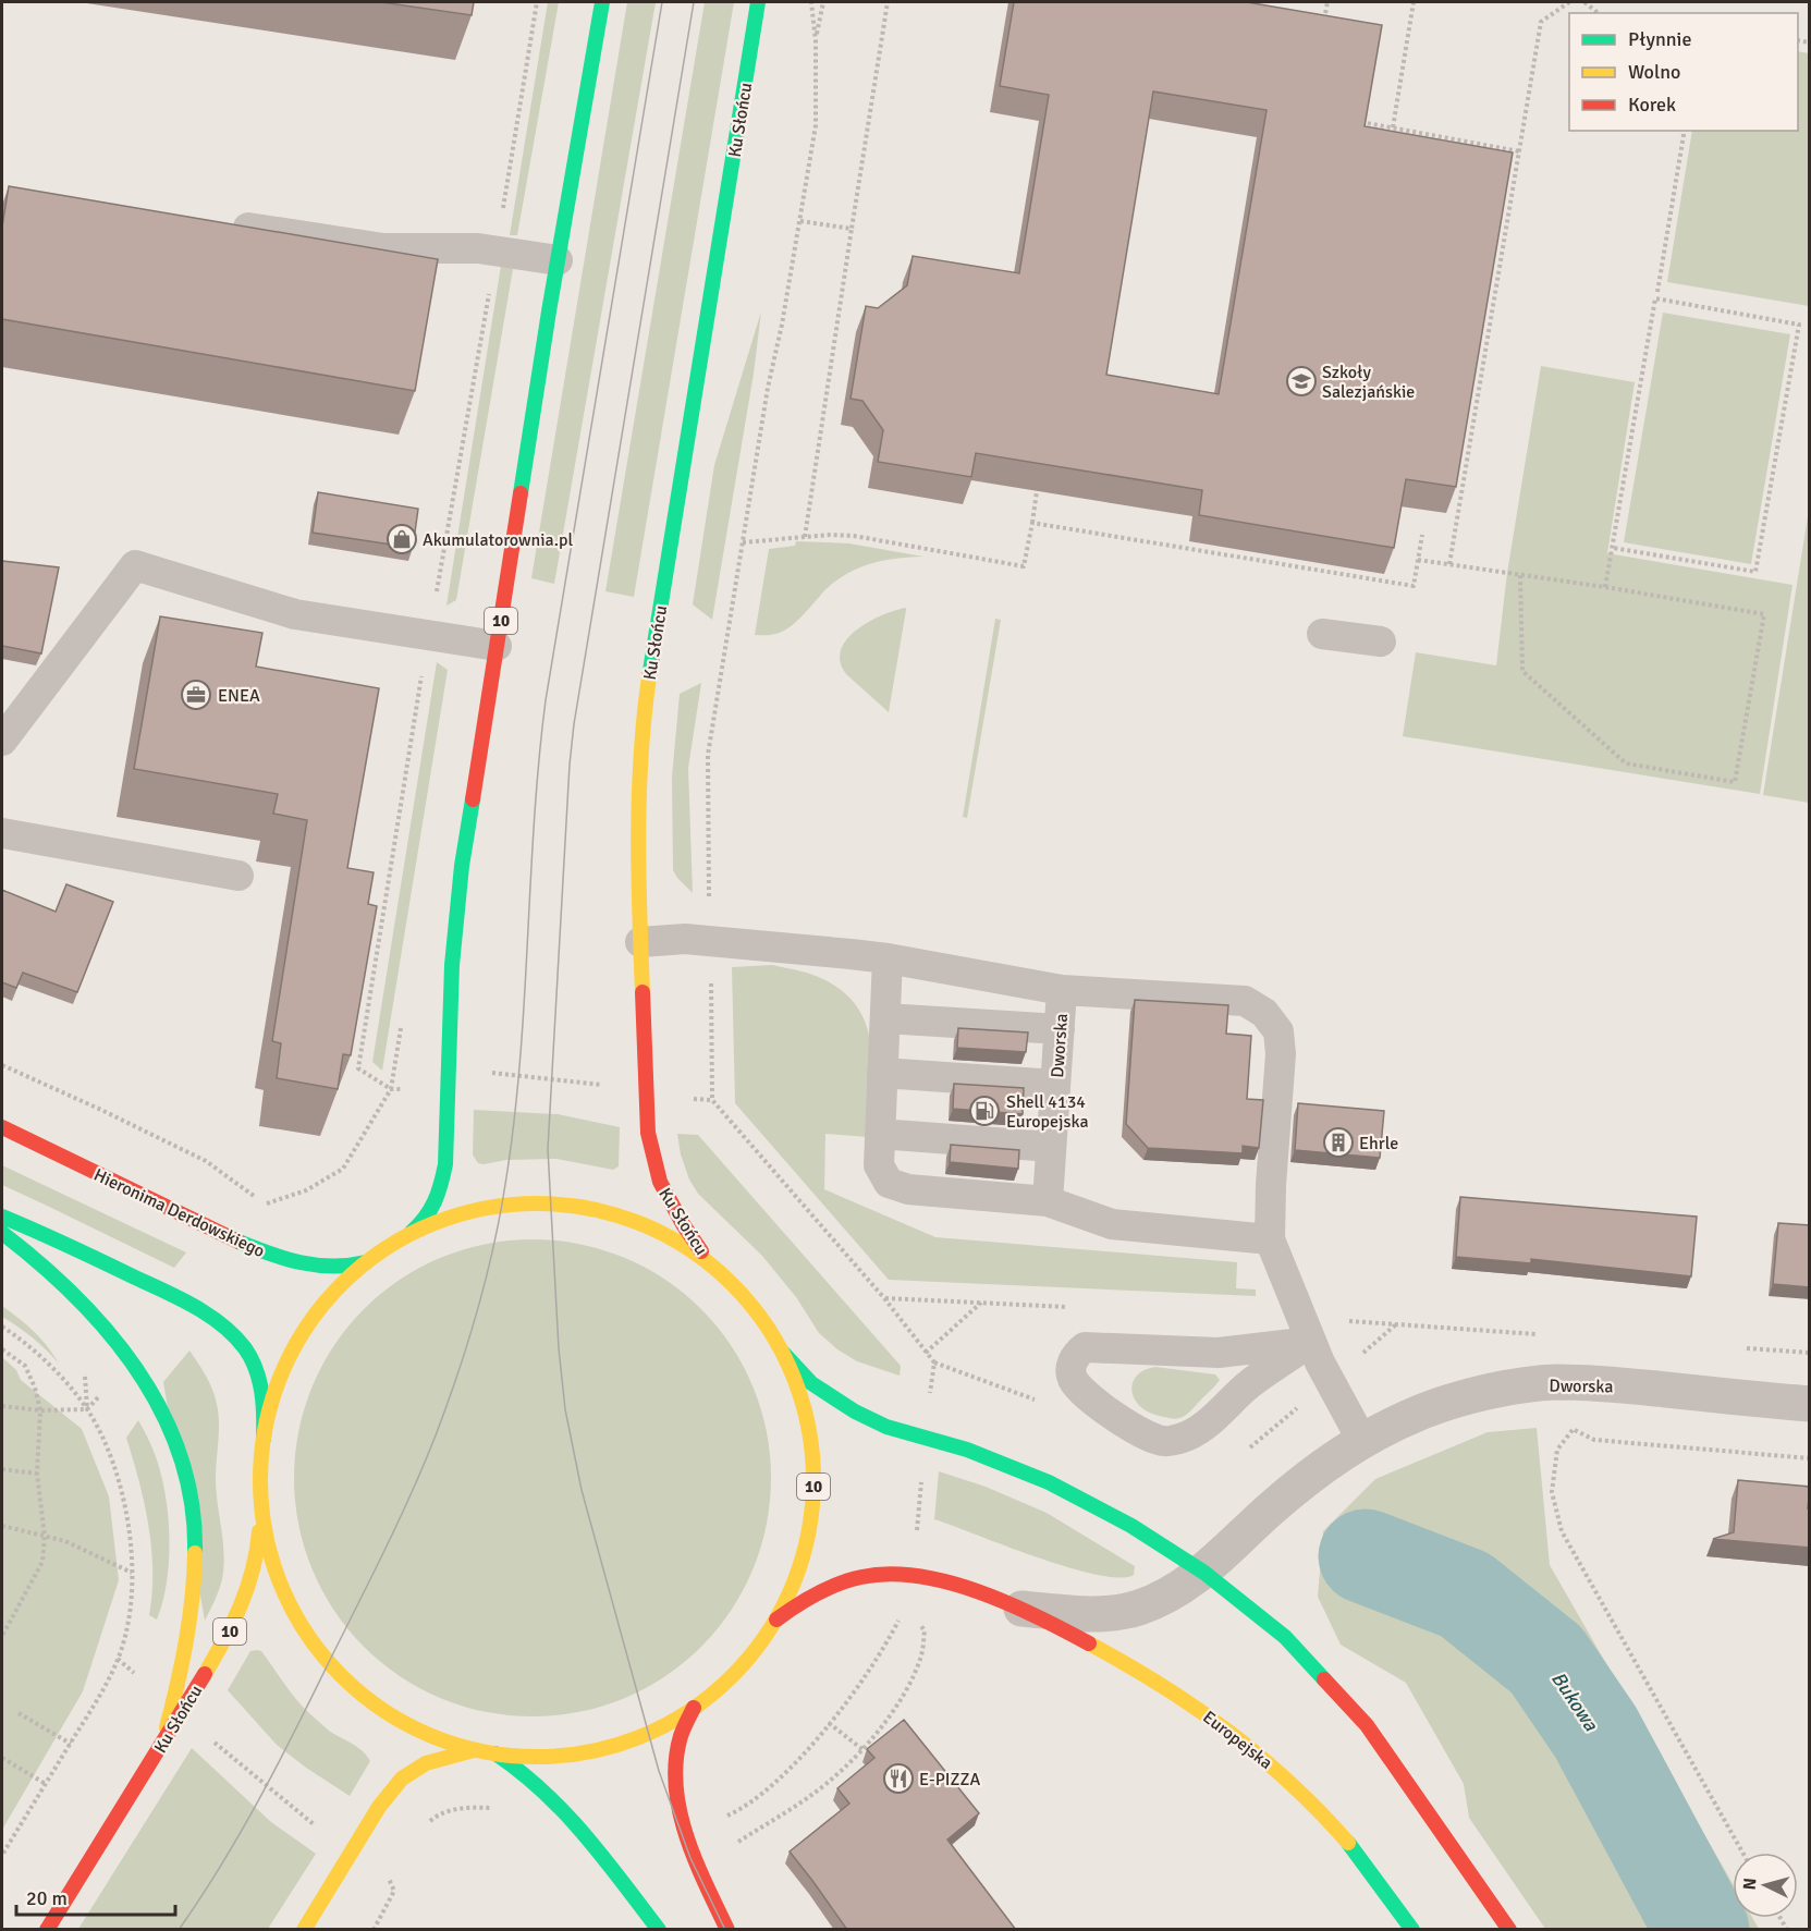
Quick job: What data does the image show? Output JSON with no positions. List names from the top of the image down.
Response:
{
  "streets": {
    "main road": [
      "Ku Słońcu",
      "10",
      "Hieronima Derdowskiego",
      "Europejska"
    ],
    "street": ["Dworska"]
  },
  "crossings": [
    ["Ku Słońcu", "10"],
    ["Ku Słońcu", "Dworska"],
    ["10", "Hieronima Derdowskiego"],
    ["10", "Europejska"],
    ["Dworska", "Europejska"]
  ],
  "water": ["Bukowa"],
  "places": {
    "school or university": ["Szkoły Salezjańskie"],
    "shop": ["Akumulatorownia.pl"],
    "office": ["ENEA"],
    "fuel station": ["Shell 4134 Europejska"],
    "building": ["Ehrle"],
    "restaurant": ["E-PIZZA"]
  },
  "legend": ["Płynnie", "Wolno", "Korek"],
  "scale_bar": "20 m",
  "north": "left"
}
